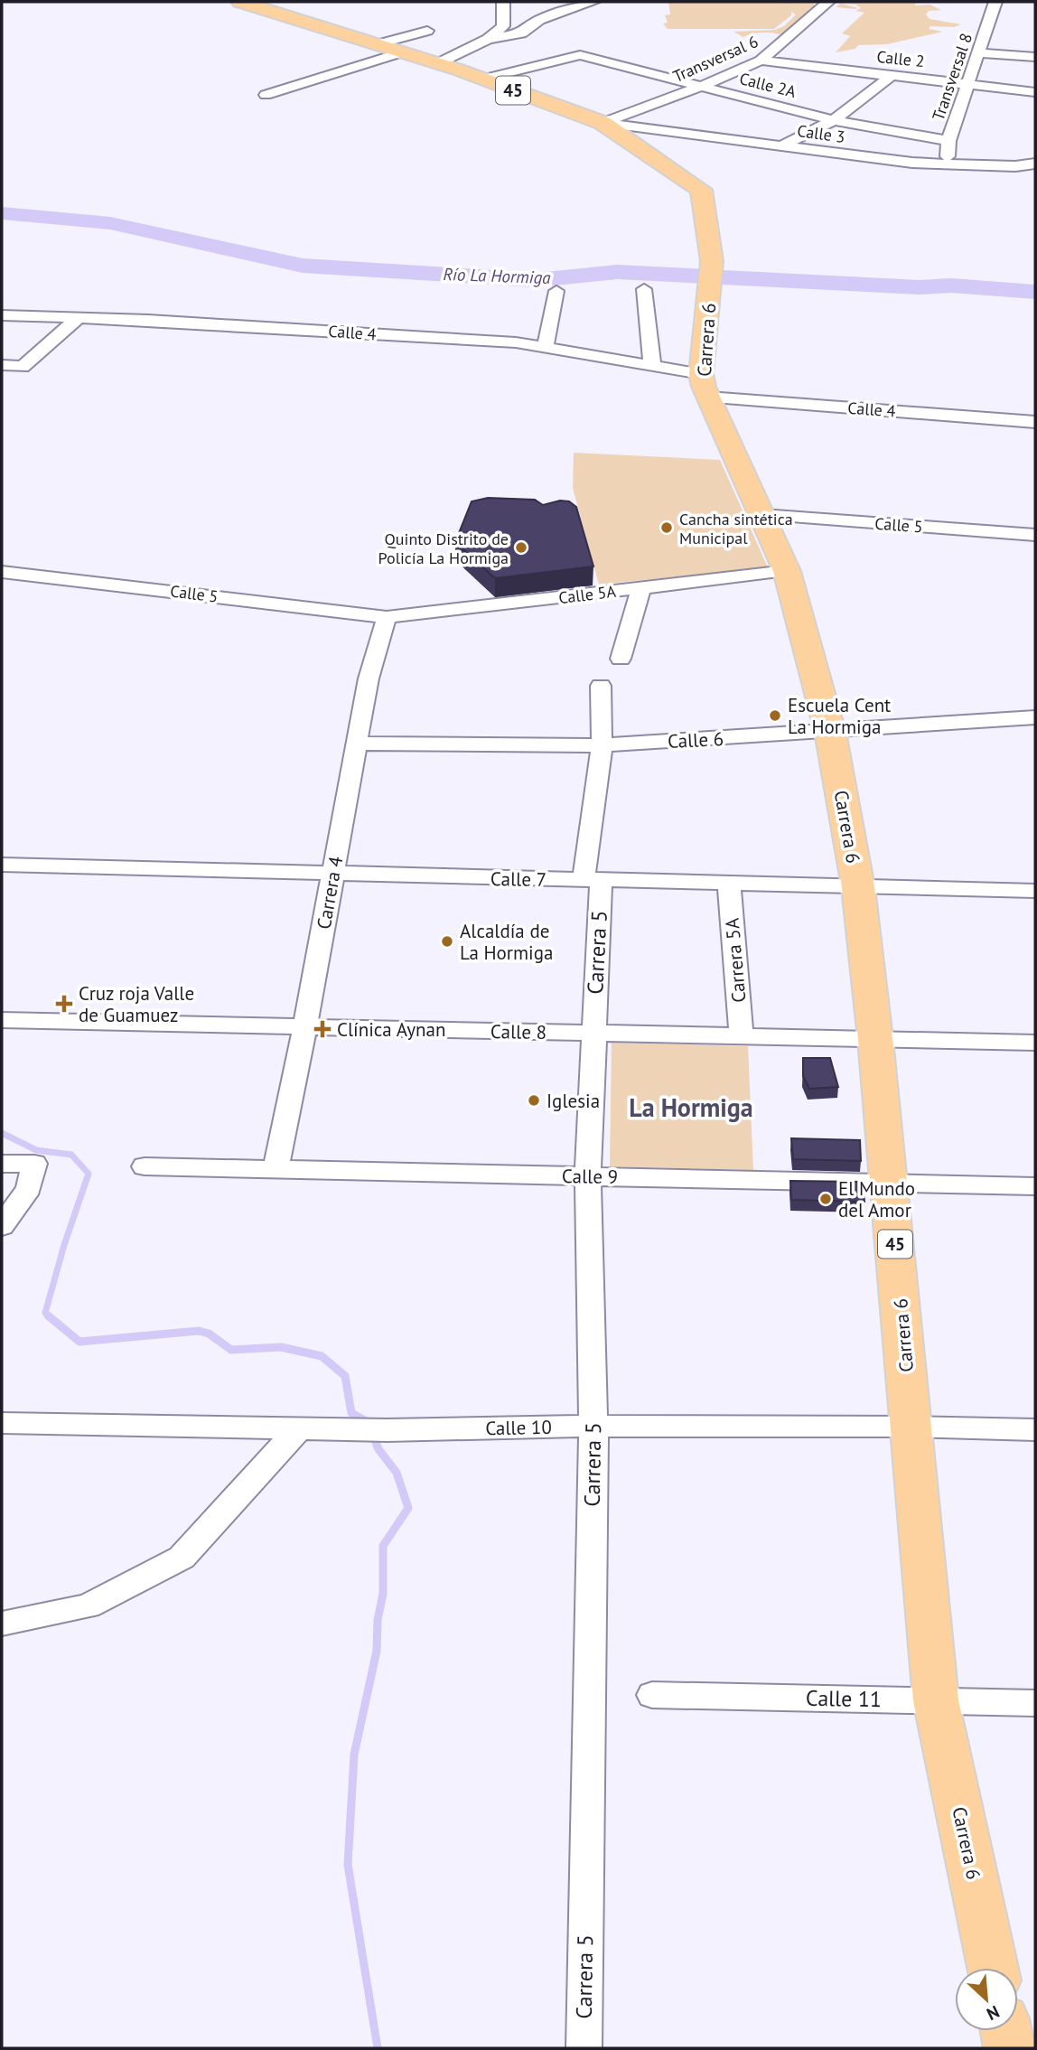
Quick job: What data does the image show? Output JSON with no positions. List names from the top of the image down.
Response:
{
  "streets": {
    "main road": ["45", "Carrera 6"],
    "street": [
      "Transversal 6",
      "Calle 2",
      "Transversal 8",
      "Calle 2A",
      "Calle 3",
      "Calle 4",
      "Calle 5",
      "Calle 5A",
      "Calle 6",
      "Calle 7",
      "Carrera 4",
      "Carrera 5",
      "Carrera 5A",
      "Calle 8",
      "Calle 9",
      "Calle 10",
      "Calle 11"
    ]
  },
  "crossings": [
    ["Transversal 6", "Calle 2"],
    ["Transversal 6", "Calle 2A"],
    ["Transversal 6", "Calle 3"],
    ["Transversal 6", "Carrera 6"],
    ["Calle 2", "Transversal 8"],
    ["Transversal 8", "Calle 2A"],
    ["Transversal 8", "Calle 3"],
    ["Calle 2A", "Carrera 6"],
    ["Calle 3", "Carrera 6"],
    ["Calle 4", "Carrera 6"],
    ["Carrera 6", "Calle 5"],
    ["Carrera 6", "Calle 5A"],
    ["Carrera 6", "Calle 6"],
    ["Carrera 6", "Calle 7"],
    ["Carrera 6", "Calle 8"],
    ["Carrera 6", "Calle 9"],
    ["Carrera 6", "Calle 10"],
    ["Carrera 6", "Calle 11"],
    ["Calle 5", "Calle 5A"],
    ["Calle 5", "Carrera 4"],
    ["Calle 5A", "Carrera 4"],
    ["Calle 6", "Carrera 4"],
    ["Calle 6", "Carrera 5"],
    ["Calle 7", "Carrera 4"],
    ["Calle 7", "Carrera 5"],
    ["Calle 7", "Carrera 5A"],
    ["Carrera 4", "Calle 8"],
    ["Carrera 4", "Calle 9"],
    ["Carrera 5", "Calle 8"],
    ["Carrera 5", "Calle 9"],
    ["Carrera 5", "Calle 10"],
    ["Carrera 5A", "Calle 8"]
  ],
  "districts": ["La Hormiga"],
  "water": ["Río La Hormiga"],
  "places": {
    "other": [
      "Cancha sintética Municipal",
      "Quinto Distrito de Policía La Hormiga",
      "Escuela Cent La Hormiga",
      "Alcaldía de La Hormiga",
      "Iglesia",
      "El Mundo del Amor"
    ],
    "health": ["Cruz roja Valle de Guamuez", "Clínica Aynan"]
  },
  "north": "bottom right"
}
